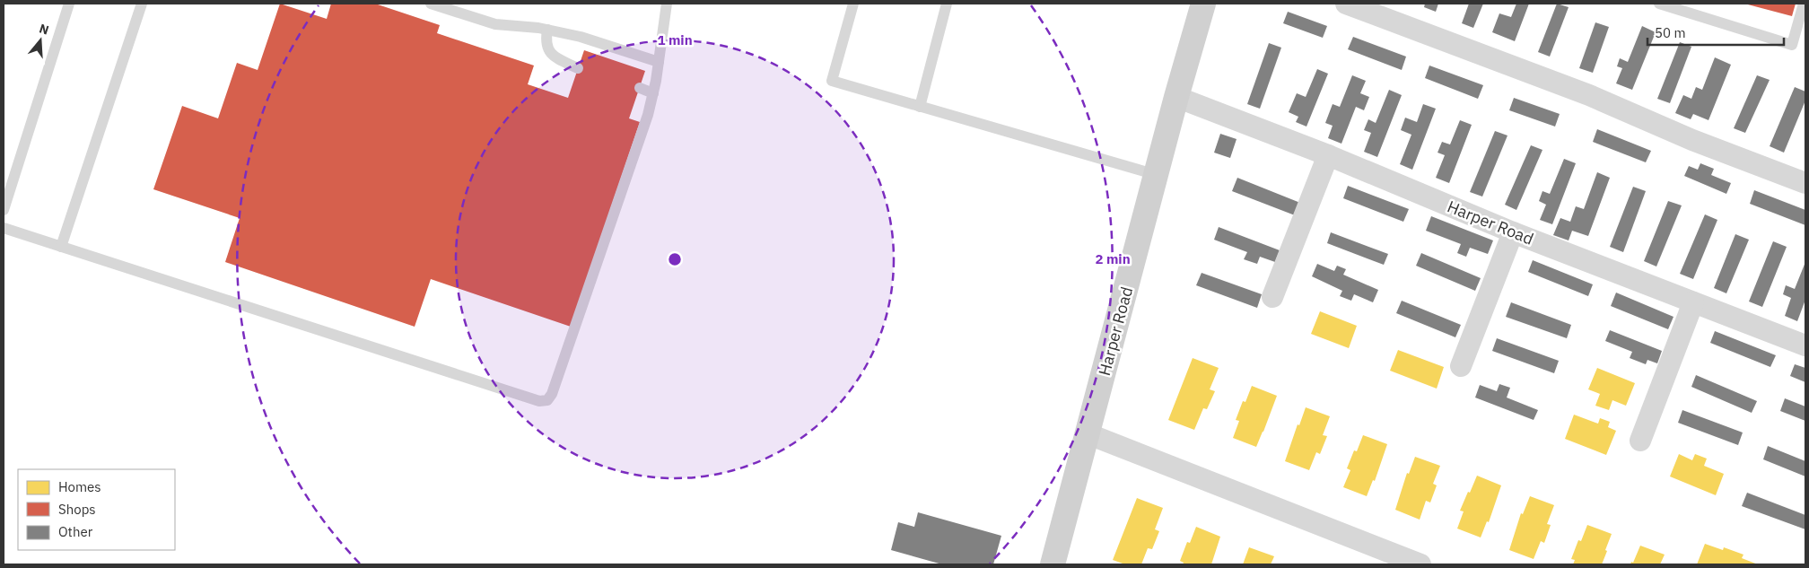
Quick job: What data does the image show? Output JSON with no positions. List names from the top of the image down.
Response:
{
  "streets": {
    "street": ["Harper Road"]
  },
  "legend": ["Homes", "Shops", "Other"],
  "scale_bar": "50 m",
  "north": "top",
  "rings": ["1 min", "2 min"]
}
